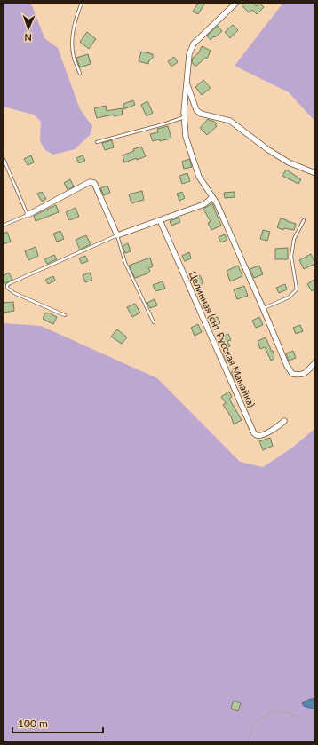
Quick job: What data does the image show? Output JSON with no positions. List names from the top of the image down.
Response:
{
  "streets": {
    "street": ["Целинная (снт Русская Мамайка)"]
  },
  "scale_bar": "100 m",
  "north": "bottom"
}
